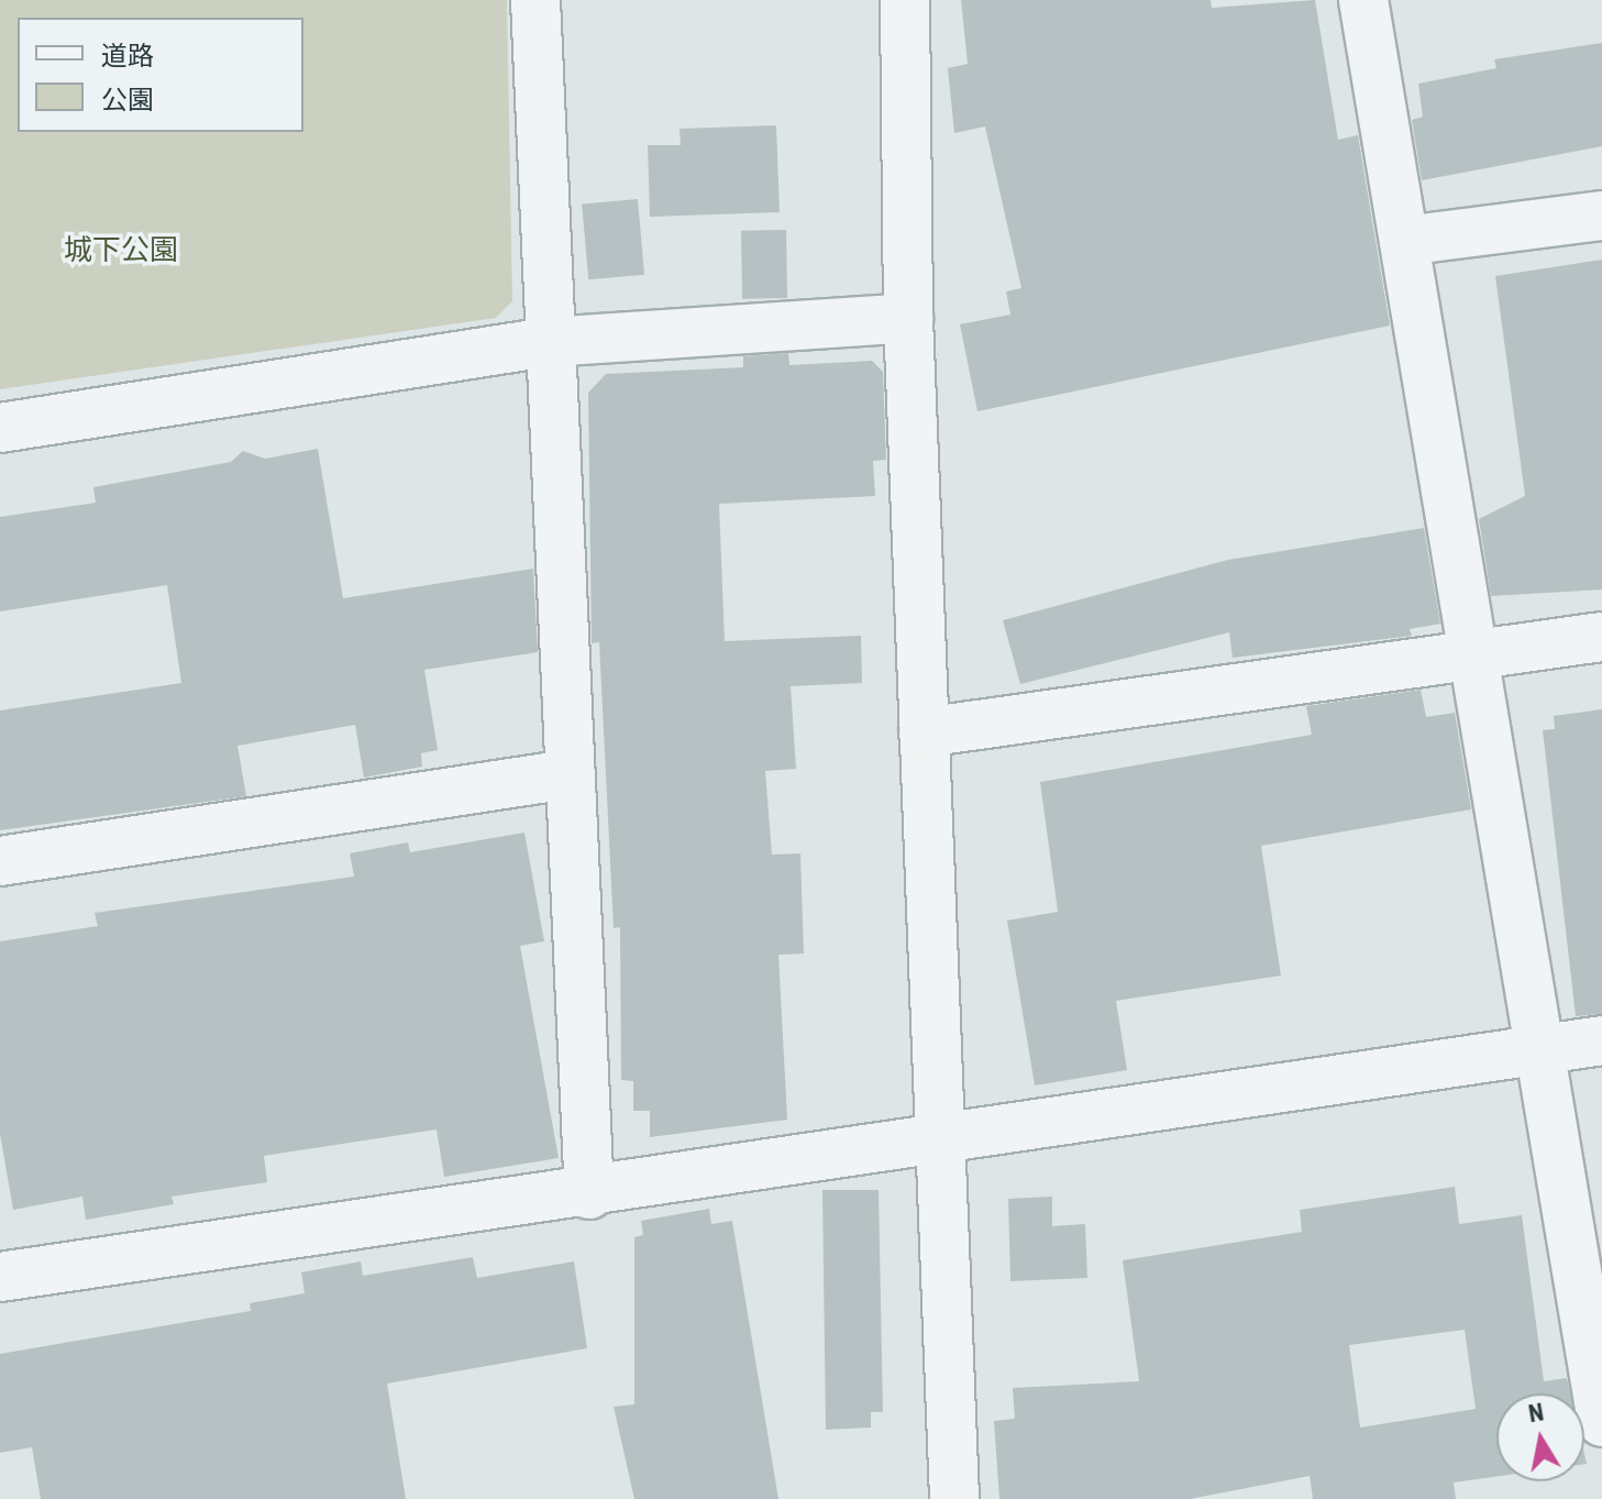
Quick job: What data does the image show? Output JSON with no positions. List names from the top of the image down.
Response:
{
  "parks": ["城下公園"],
  "legend": ["道路", "公園"],
  "north": "top"
}
